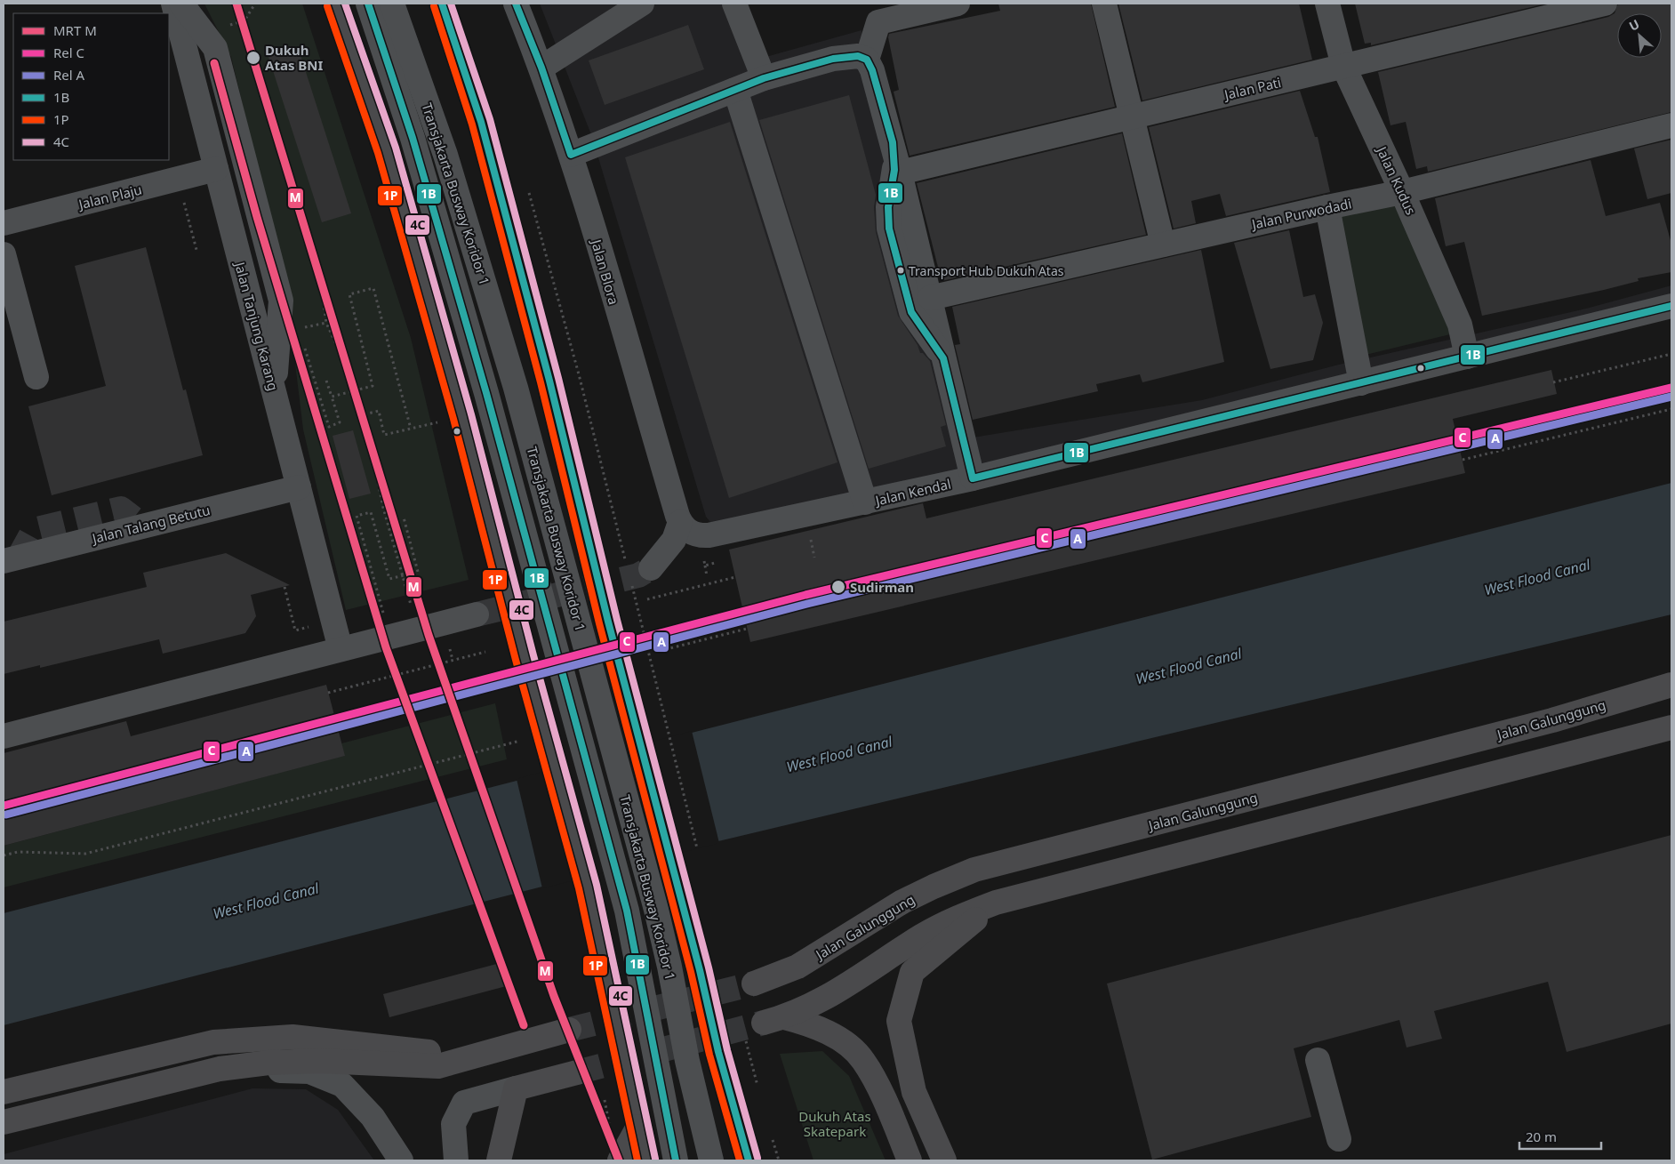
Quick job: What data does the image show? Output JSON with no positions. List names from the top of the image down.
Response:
{
  "streets": {
    "main road": ["Jalan Galunggung"],
    "street": [
      "Jalan Pati",
      "Jalan Kudus",
      "Transjakarta Busway Koridor 1",
      "Jalan Plaju",
      "Jalan Purwodadi",
      "Jalan Blora",
      "Jalan Tanjung Karang",
      "Jalan Kendal",
      "Jalan Talang Betutu"
    ]
  },
  "crossings": [
    ["Jalan Pati", "Jalan Kudus"],
    ["Jalan Kudus", "Jalan Purwodadi"],
    ["Jalan Kudus", "Jalan Kendal"],
    ["Jalan Plaju", "Jalan Tanjung Karang"],
    ["Jalan Blora", "Jalan Kendal"],
    ["Jalan Tanjung Karang", "Jalan Talang Betutu"]
  ],
  "water": ["West Flood Canal"],
  "parks": ["Dukuh Atas Skatepark"],
  "places": ["Dukuh Atas BNI", "Transport Hub Dukuh Atas", "Sudirman"],
  "lines": [
    "metro line M",
    "transit line 1B",
    "transit line 4C",
    "transit line 1P",
    "rail line C",
    "rail line A"
  ],
  "legend": [
    "MRT M",
    "Rel C",
    "Rel A",
    "1B",
    "1P",
    "4C"
  ],
  "scale_bar": "20 m",
  "north": "top left"
}
